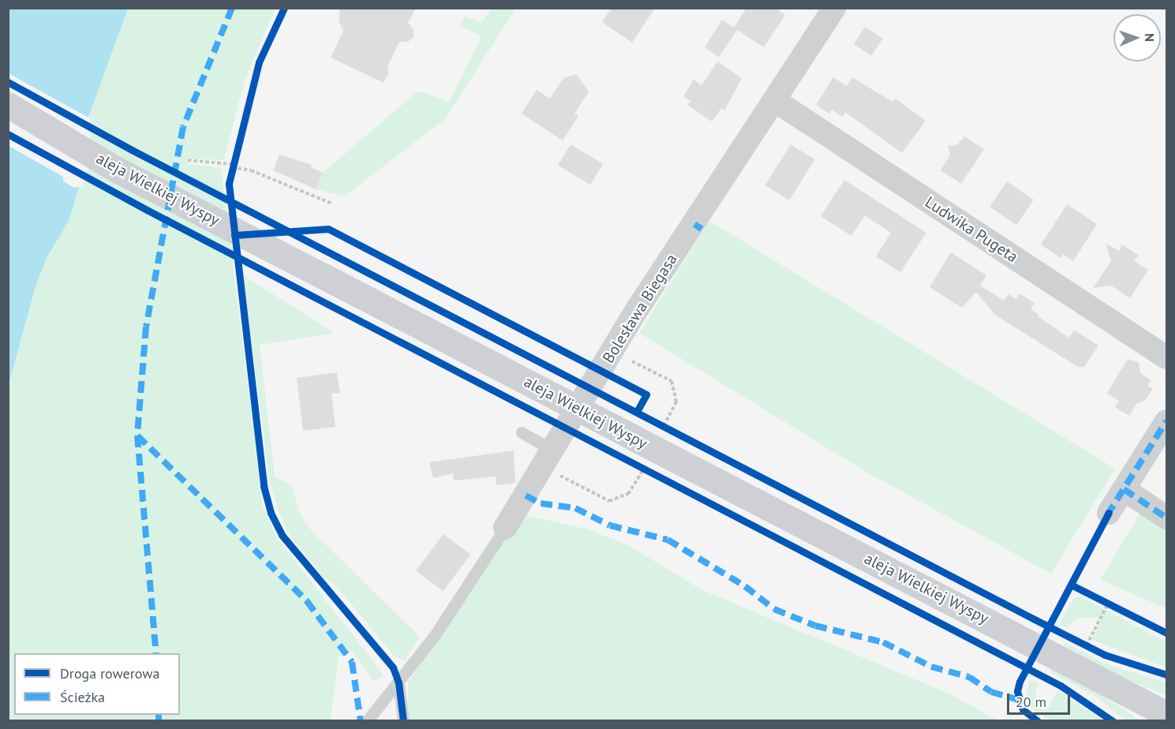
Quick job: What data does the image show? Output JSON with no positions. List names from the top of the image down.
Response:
{
  "streets": {
    "main road": ["aleja Wielkiej Wyspy"],
    "street": ["Ludwika Pugeta", "Bolesława Biegasa"]
  },
  "crossings": [
    ["Ludwika Pugeta", "Bolesława Biegasa"]
  ],
  "legend": ["Droga rowerowa", "Ścieżka"],
  "scale_bar": "20 m",
  "north": "right"
}
